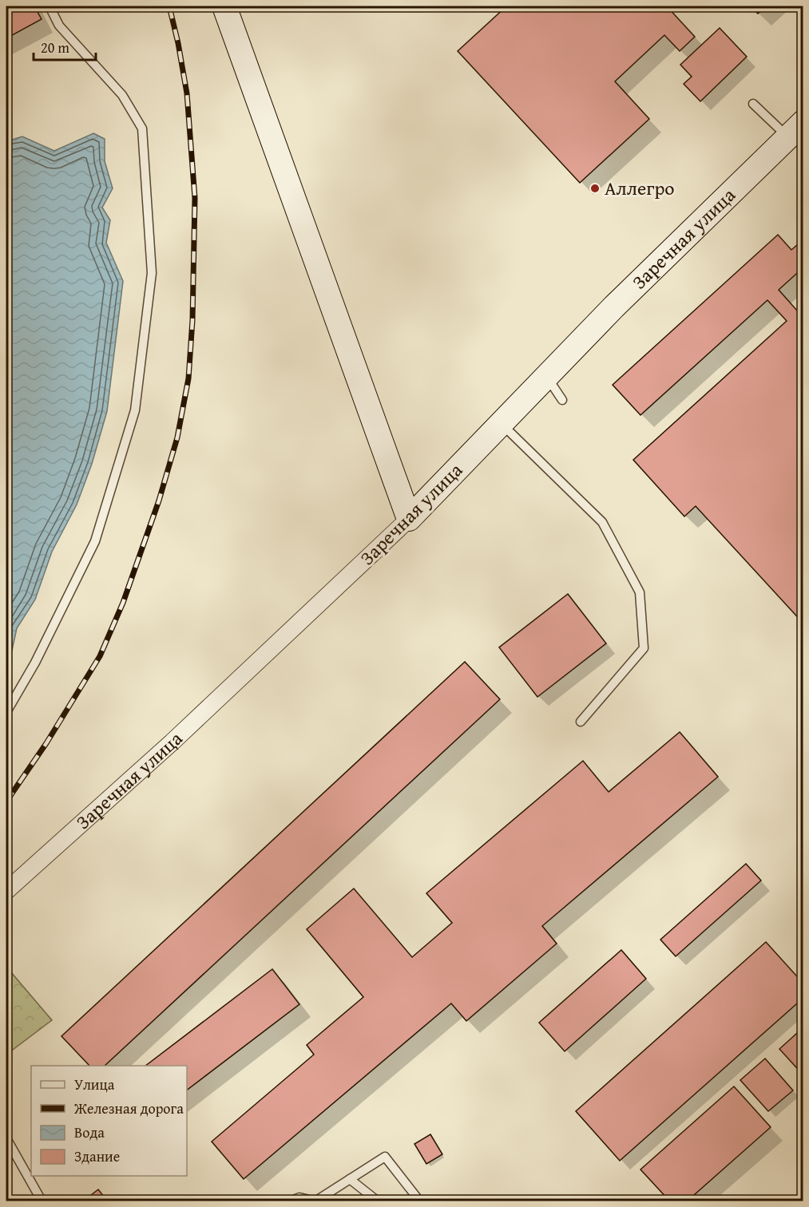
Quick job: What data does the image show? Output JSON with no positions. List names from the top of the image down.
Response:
{
  "streets": {
    "street": ["Заречная улица"]
  },
  "places": ["Аллегро"],
  "legend": [
    "Улица",
    "Железная дорога",
    "Вода",
    "Здание"
  ],
  "scale_bar": "20 m"
}
